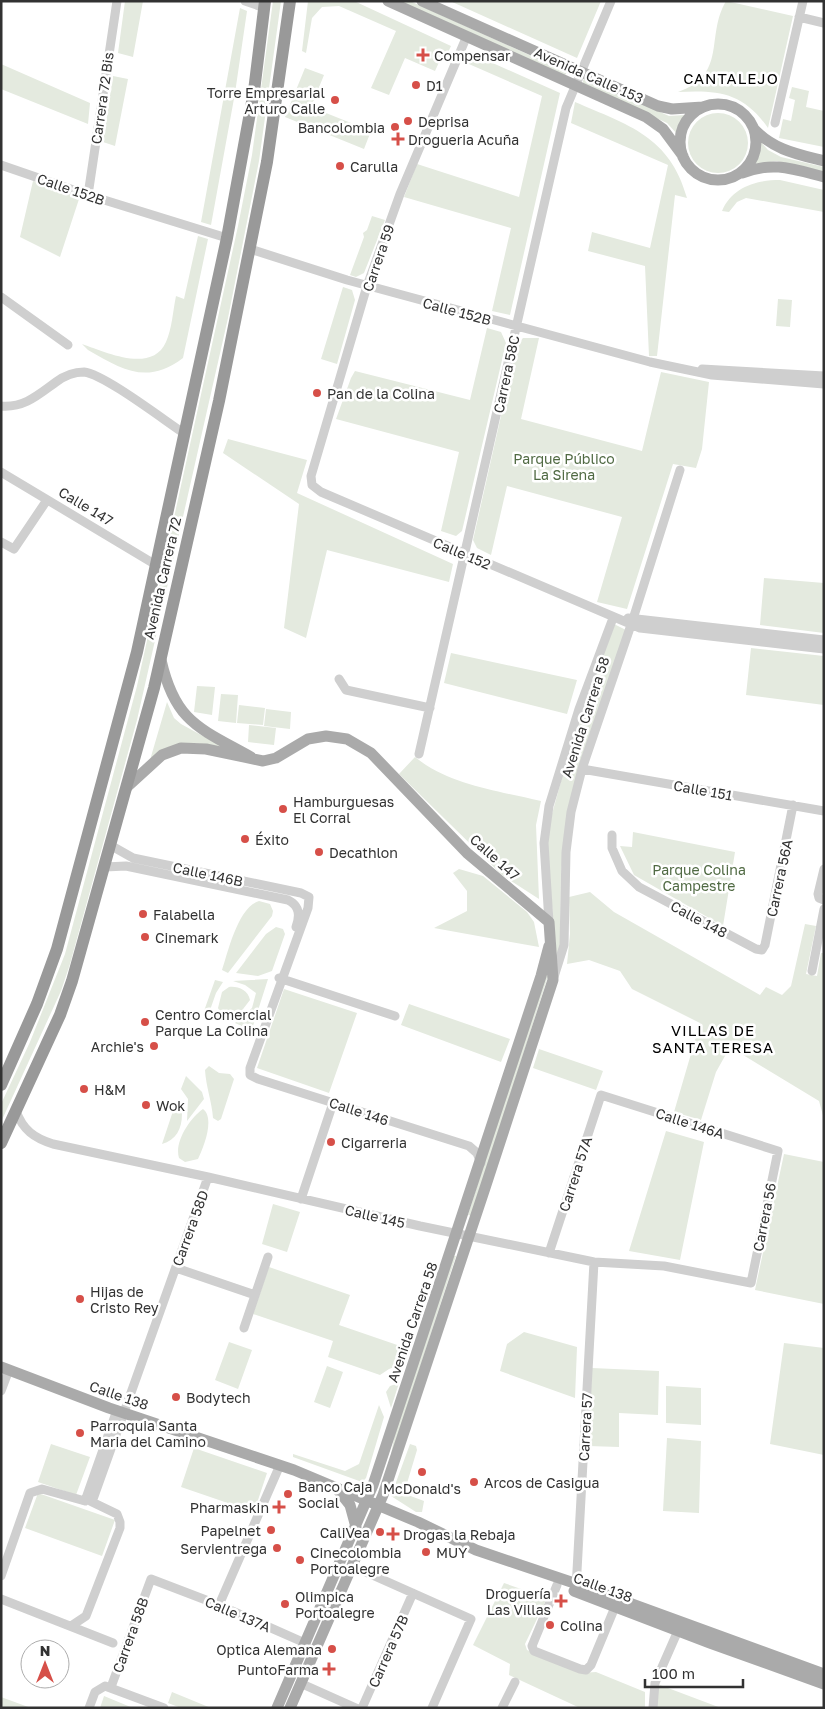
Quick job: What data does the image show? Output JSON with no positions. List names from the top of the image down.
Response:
{
  "streets": {
    "highway": ["Avenida Carrera 72"],
    "main road": [
      "Avenida Calle 153",
      "Calle 147",
      "Avenida Carrera 58",
      "Calle 138"
    ],
    "street": [
      "Carrera 72 Bis",
      "Calle 152B",
      "Carrera 59",
      "Carrera 58C",
      "Calle 152",
      "Calle 151",
      "Calle 146B",
      "Carrera 56A",
      "Calle 148",
      "Calle 146",
      "Calle 146A",
      "Carrera 57A",
      "Calle 145",
      "Carrera 56",
      "Carrera 58D",
      "Carrera 57",
      "Calle 137A",
      "Carrera 58B",
      "Carrera 57B"
    ]
  },
  "crossings": [
    ["Avenida Calle 153", "Carrera 59"],
    ["Avenida Calle 153", "Carrera 58C"],
    ["Carrera 72 Bis", "Calle 152B"],
    ["Calle 152B", "Carrera 59"],
    ["Calle 152B", "Carrera 58C"],
    ["Calle 152B", "Avenida Carrera 72"],
    ["Carrera 59", "Calle 152"],
    ["Carrera 58C", "Calle 152"],
    ["Calle 147", "Avenida Carrera 72"],
    ["Calle 147", "Avenida Carrera 58"],
    ["Calle 152", "Avenida Carrera 58"],
    ["Avenida Carrera 72", "Calle 146B"],
    ["Avenida Carrera 72", "Calle 145"],
    ["Avenida Carrera 58", "Calle 151"],
    ["Avenida Carrera 58", "Calle 145"],
    ["Avenida Carrera 58", "Calle 138"],
    ["Avenida Carrera 58", "Calle 137A"],
    ["Calle 151", "Carrera 56A"],
    ["Calle 146B", "Calle 146"],
    ["Carrera 56A", "Calle 148"],
    ["Calle 146A", "Carrera 57A"],
    ["Calle 146A", "Carrera 56"],
    ["Carrera 57A", "Calle 145"],
    ["Calle 145", "Carrera 56"],
    ["Calle 145", "Carrera 58D"],
    ["Calle 145", "Carrera 57"],
    ["Carrera 58D", "Calle 138"],
    ["Calle 138", "Carrera 57"],
    ["Calle 137A", "Carrera 58B"]
  ],
  "districts": ["CANTALEJO", "VILLAS DE SANTA TERESA"],
  "parks": ["Parque Público La Sirena", "Parque Colina Campestre"],
  "places": {
    "health": [
      "Compensar",
      "Drogueria Acuña",
      "Pharmaskin",
      "Drogas la Rebaja",
      "Droguería Las Villas",
      "PuntoFarma"
    ],
    "other": [
      "D1",
      "Torre Empresarial Arturo Calle",
      "Deprisa",
      "Bancolombia",
      "Carulla",
      "Pan de la Colina",
      "Hamburguesas El Corral",
      "Éxito",
      "Decathlon",
      "Falabella",
      "Cinemark",
      "Centro Comercial Parque La Colina",
      "Archie's",
      "H&M",
      "Wok",
      "Cigarreria",
      "Hijas de Cristo Rey",
      "Bodytech",
      "Parroquia Santa Maria del Camino",
      "McDonald's",
      "Arcos de Casigua",
      "Banco Caja Social",
      "Papelnet",
      "CaliVea",
      "Servientrega",
      "MUY",
      "Cinecolombia Portoalegre",
      "Olimpica Portoalegre",
      "Colina",
      "Optica Alemana"
    ]
  },
  "scale_bar": "100 m",
  "north": "top"
}
